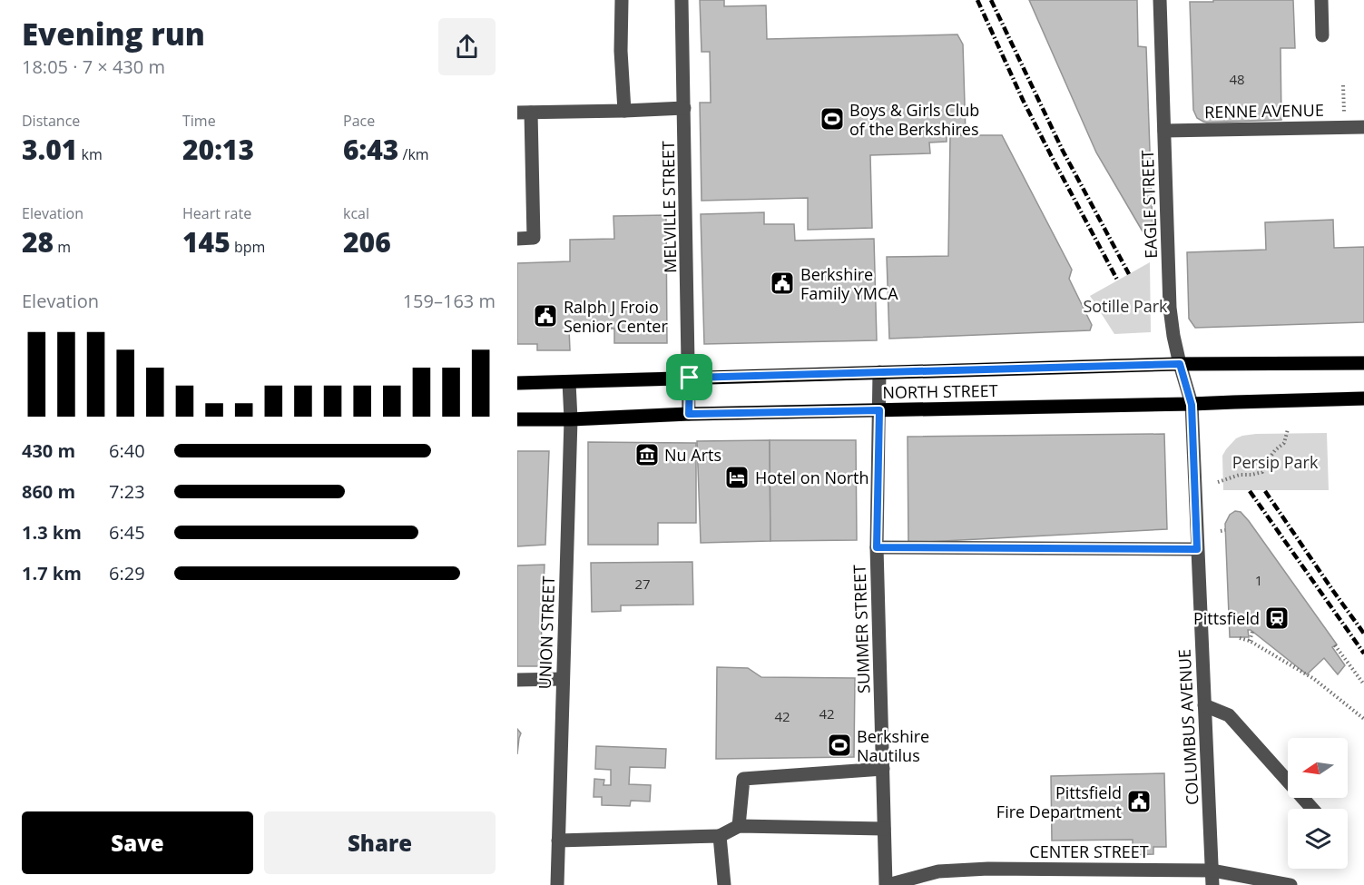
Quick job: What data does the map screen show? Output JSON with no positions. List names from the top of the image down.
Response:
{
  "streets": {
    "main road": ["NORTH STREET"],
    "street": [
      "RENNE AVENUE",
      "EAGLE STREET",
      "MELVILLE STREET",
      "SUMMER STREET",
      "UNION STREET",
      "COLUMBUS AVENUE",
      "CENTER STREET"
    ]
  },
  "crossings": [
    ["RENNE AVENUE", "EAGLE STREET"],
    ["EAGLE STREET", "NORTH STREET"],
    ["EAGLE STREET", "COLUMBUS AVENUE"],
    ["MELVILLE STREET", "NORTH STREET"],
    ["NORTH STREET", "SUMMER STREET"],
    ["NORTH STREET", "UNION STREET"],
    ["NORTH STREET", "COLUMBUS AVENUE"],
    ["SUMMER STREET", "CENTER STREET"],
    ["COLUMBUS AVENUE", "CENTER STREET"]
  ],
  "parks": ["Sotille Park", "Persip Park"],
  "places": {
    "sports": ["Boys & Girls Club of the Berkshires", "Berkshire Nautilus"],
    "public building": ["Berkshire Family YMCA", "Ralph J Froio Senior Center", "Pittsfield Fire Department"],
    "museum": ["Nu Arts"],
    "hotel": ["Hotel on North"],
    "station": ["Pittsfield"]
  },
  "house_numbers": [
    "48",
    "1",
    "27",
    "42",
    "42"
  ],
  "north": "left",
  "page": {
    "heading": ["Evening run", "18:05 · 7 × 430 m"],
    "stats": [
      ["Distance", "3.01 km"],
      ["Time", "20:13"],
      ["Pace", "6:43 /km"],
      ["Elevation", "28 m"],
      ["Heart rate", "145 bpm"],
      ["kcal", "206"]
    ],
    "chart": ["Elevation", "159–163 m"],
    "list": [
      {
        "name": "430 m",
        "note": "6:40"
      },
      {
        "name": "860 m",
        "note": "7:23"
      },
      {
        "name": "1.3 km",
        "note": "6:45"
      },
      {
        "name": "1.7 km",
        "note": "6:29"
      }
    ],
    "buttons": ["Save", "Share"]
  }
}
